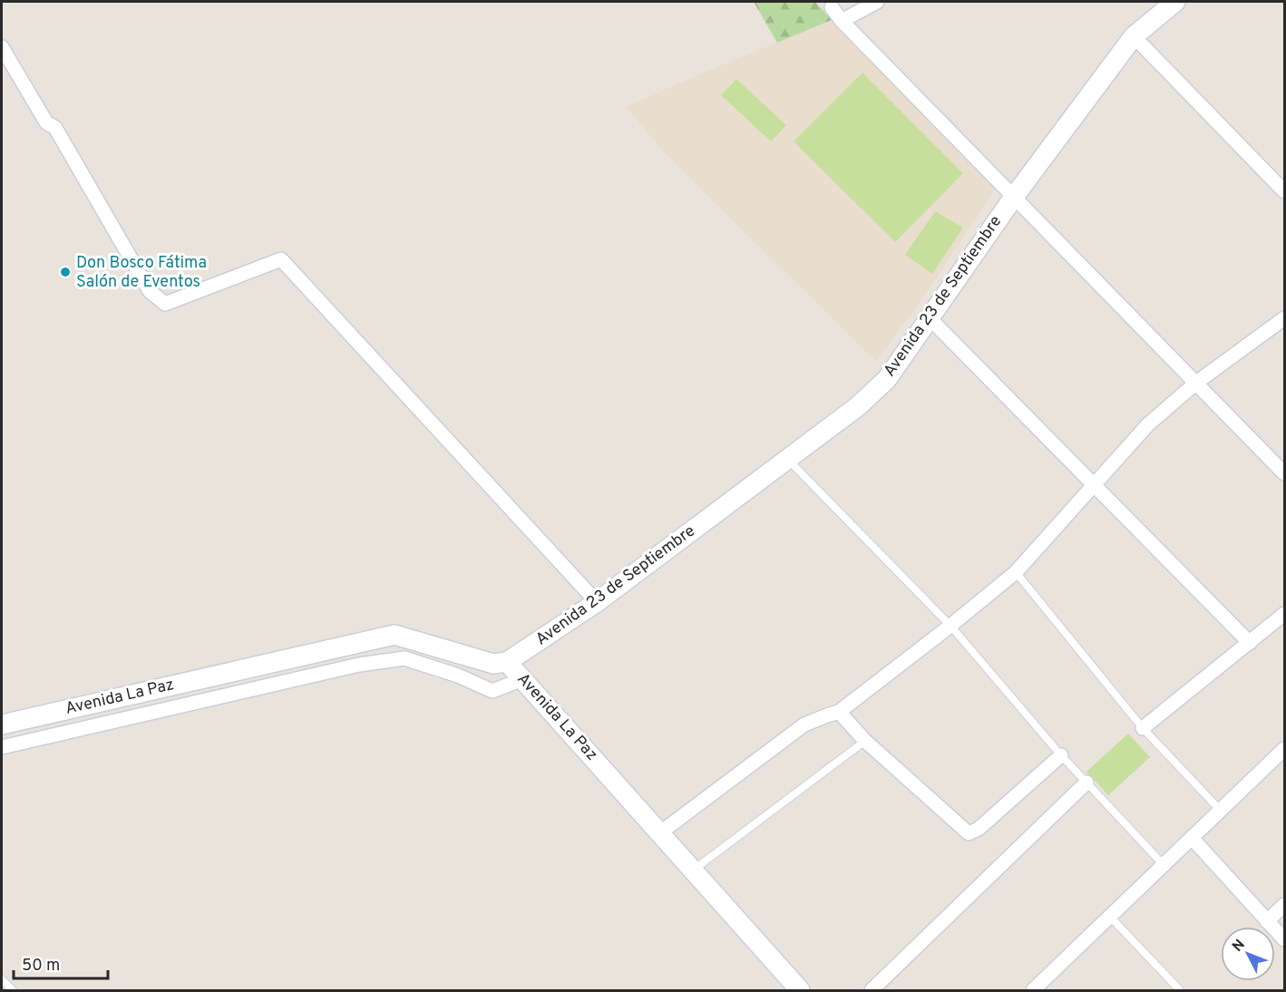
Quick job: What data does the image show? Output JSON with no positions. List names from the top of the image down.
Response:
{
  "streets": {
    "main road": ["Avenida 23 de Septiembre", "Avenida La Paz"]
  },
  "crossings": [
    ["Avenida 23 de Septiembre", "Avenida La Paz"]
  ],
  "places": ["Don Bosco Fátima Salón de Eventos"],
  "scale_bar": "50 m",
  "north": "top left"
}
